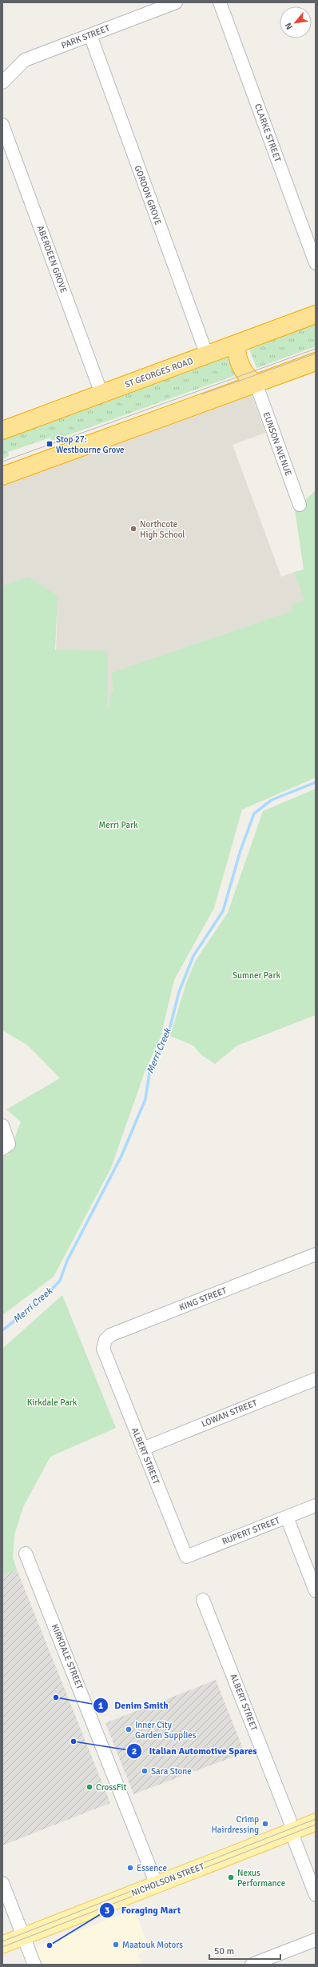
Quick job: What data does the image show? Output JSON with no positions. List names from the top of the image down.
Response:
{
  "streets": {
    "highway": ["ST GEORGES ROAD"],
    "main road": ["NICHOLSON STREET"],
    "street": [
      "PARK STREET",
      "CLARKE STREET",
      "GORDON GROVE",
      "ABERDEEN GROVE",
      "EUNSON AVENUE",
      "KING STREET",
      "LOWAN STREET",
      "ALBERT STREET",
      "RUPERT STREET",
      "KIRKDALE STREET"
    ]
  },
  "crossings": [
    ["PARK STREET", "GORDON GROVE"],
    ["GORDON GROVE", "ST GEORGES ROAD"],
    ["ABERDEEN GROVE", "ST GEORGES ROAD"],
    ["KING STREET", "ALBERT STREET"],
    ["LOWAN STREET", "ALBERT STREET"],
    ["ALBERT STREET", "RUPERT STREET"],
    ["ALBERT STREET", "NICHOLSON STREET"],
    ["KIRKDALE STREET", "NICHOLSON STREET"]
  ],
  "water": ["Merri Creek"],
  "parks": ["Merri Park", "Sumner Park", "Kirkdale Park"],
  "places": {
    "transit": ["Stop 27: Westbourne Grove"],
    "other": [
      "Northcote High School",
      "Denim Smith",
      "Inner City Garden Supplies",
      "Italian Automotive Spares",
      "Sara Stone",
      "CrossFit",
      "Crimp Hairdressing",
      "Essence",
      "Nexus Performance",
      "Maatouk Motors",
      "Foraging Mart"
    ]
  },
  "scale_bar": "50 m",
  "north": "bottom left"
}
